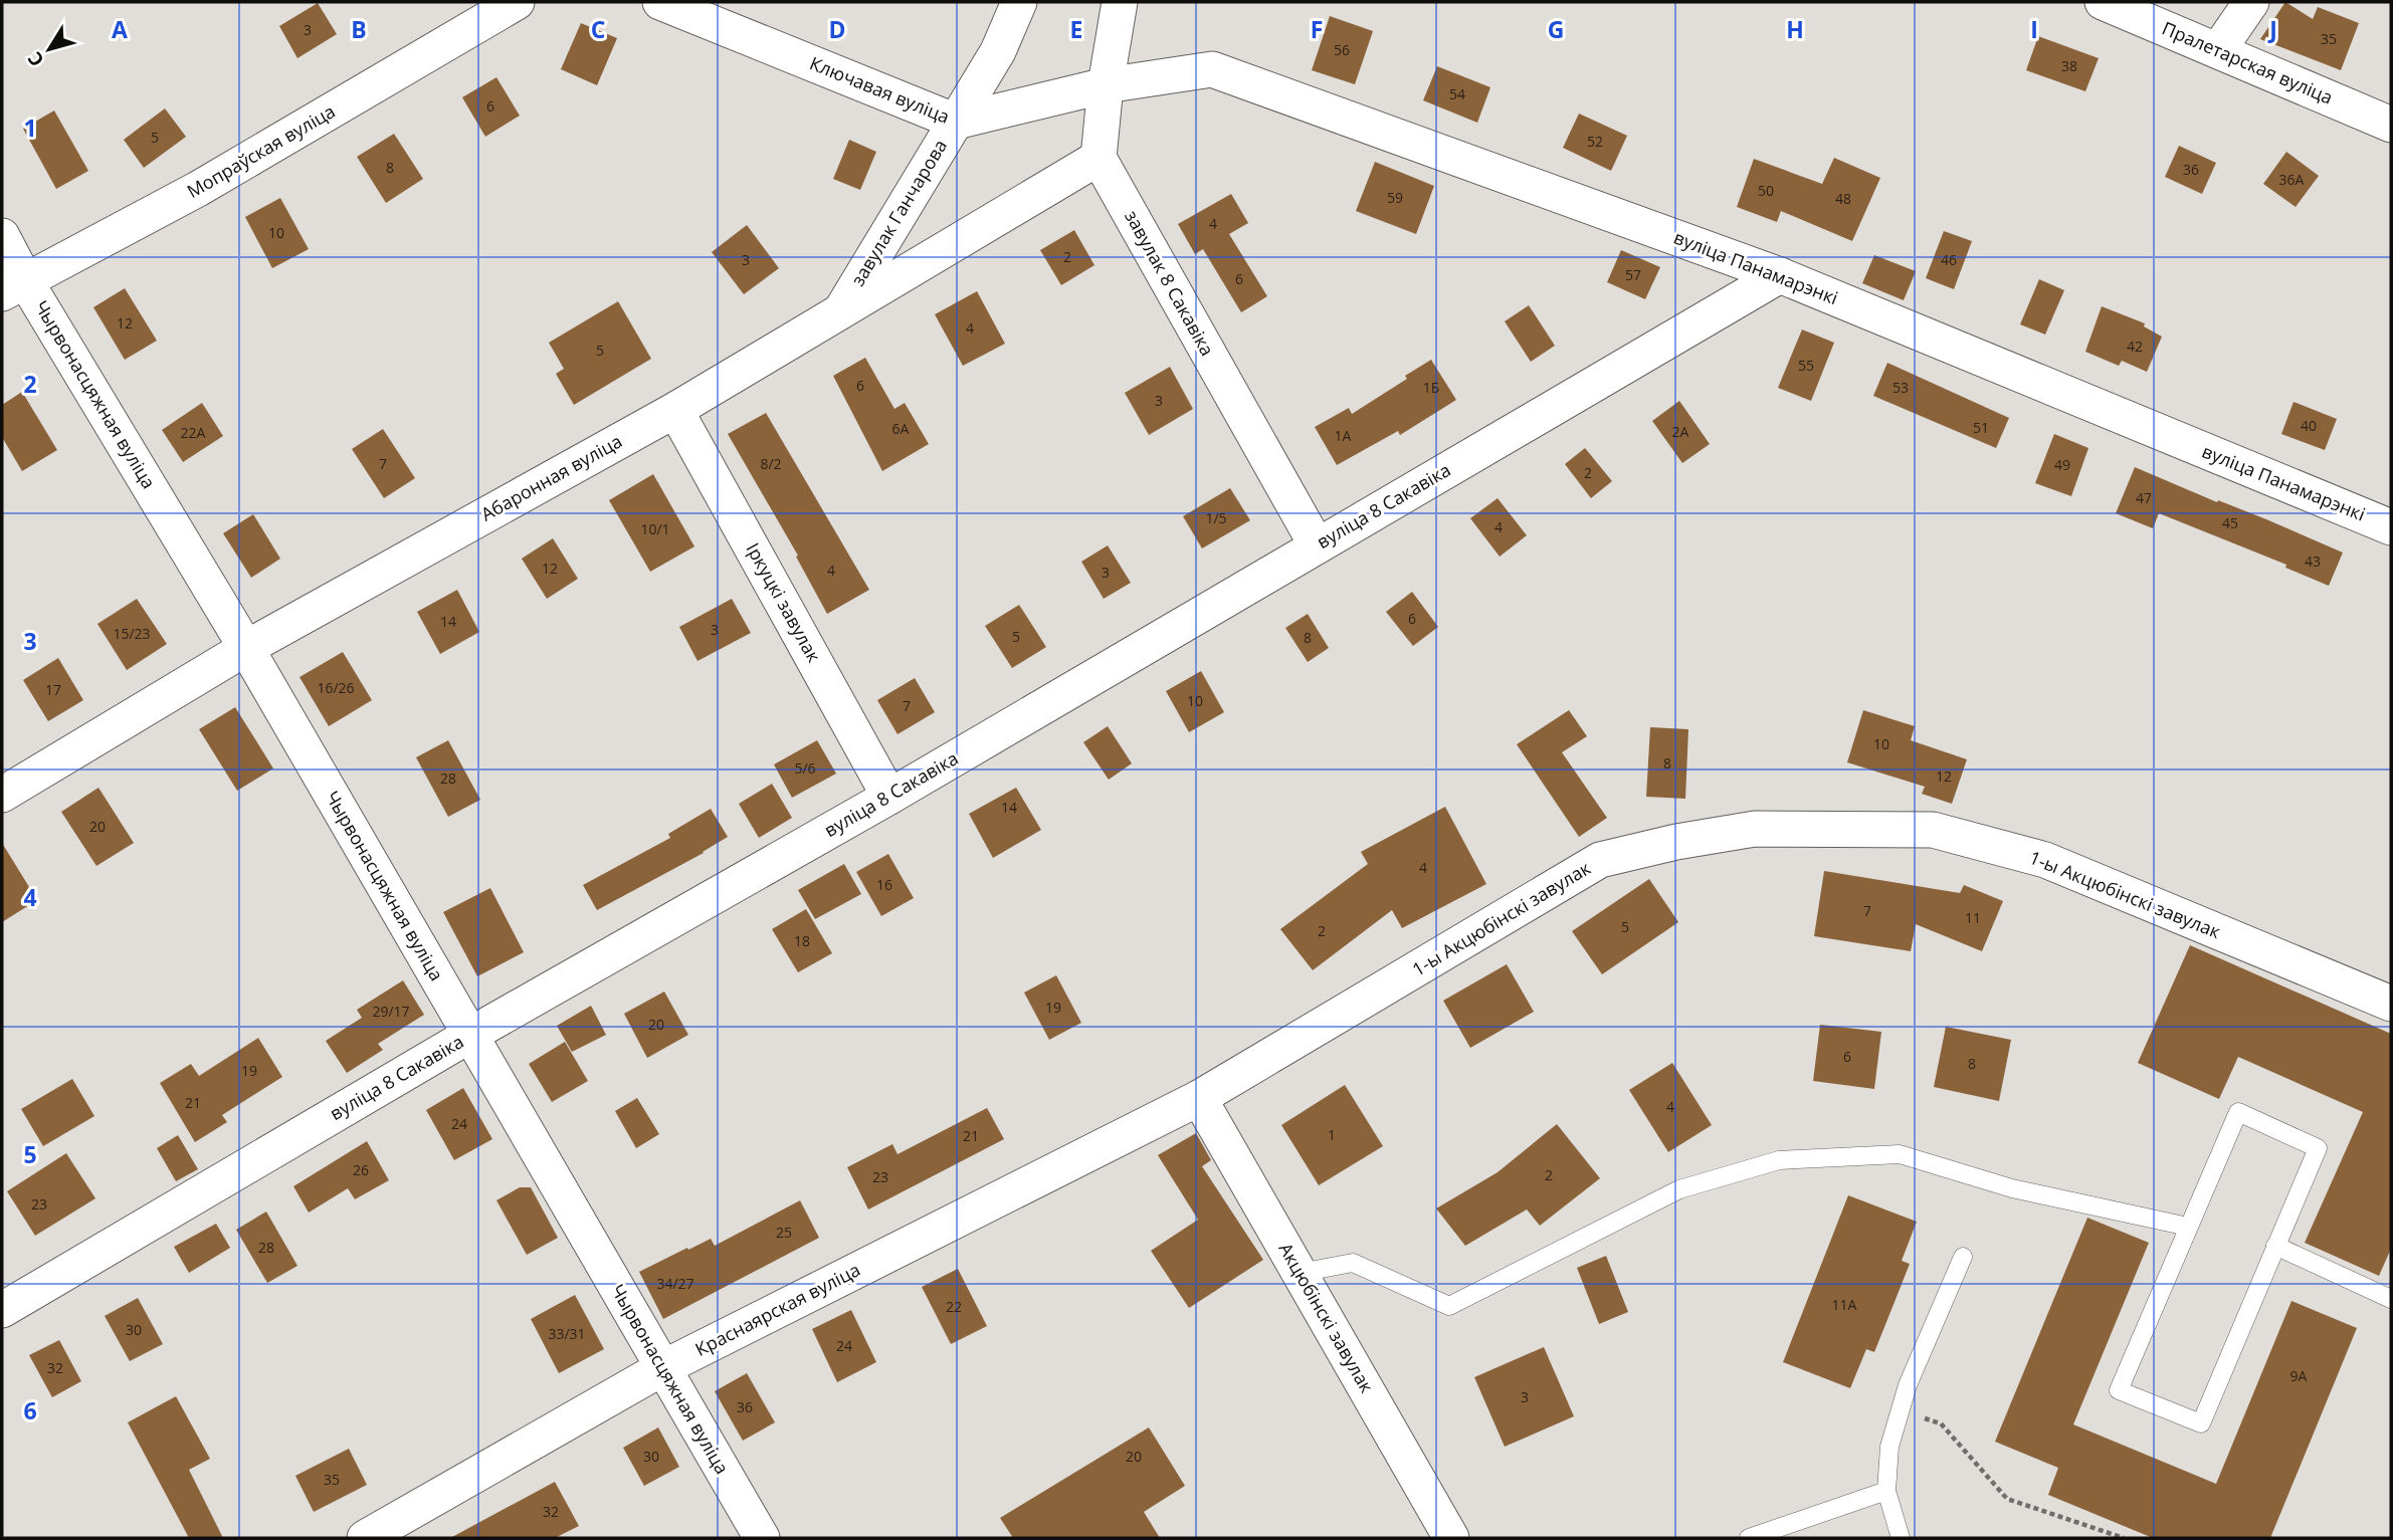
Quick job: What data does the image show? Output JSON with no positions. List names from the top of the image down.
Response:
{
  "streets": {
    "street": [
      "Пралетарская вуліца",
      "Ключавая вуліца",
      "Мопраўская вуліца",
      "завулак Ганчарова",
      "вуліца Панамарэнкі",
      "завулак 8 Сакавіка",
      "Чырвонасцяжная вуліца",
      "Абаронная вуліца",
      "вуліца 8 Сакавіка",
      "Іркуцкі завулак",
      "1-ы Акцюбінскі завулак",
      "Краснаярская вуліца",
      "Акцюбінскі завулак"
    ]
  },
  "crossings": [
    ["Ключавая вуліца", "завулак Ганчарова"],
    ["Ключавая вуліца", "вуліца Панамарэнкі"],
    ["Мопраўская вуліца", "Чырвонасцяжная вуліца"],
    ["завулак Ганчарова", "Абаронная вуліца"],
    ["вуліца Панамарэнкі", "вуліца 8 Сакавіка"],
    ["завулак 8 Сакавіка", "Абаронная вуліца"],
    ["завулак 8 Сакавіка", "вуліца 8 Сакавіка"],
    ["Чырвонасцяжная вуліца", "Абаронная вуліца"],
    ["Чырвонасцяжная вуліца", "вуліца 8 Сакавіка"],
    ["Чырвонасцяжная вуліца", "Краснаярская вуліца"],
    ["Абаронная вуліца", "Іркуцкі завулак"],
    ["вуліца 8 Сакавіка", "Іркуцкі завулак"],
    ["1-ы Акцюбінскі завулак", "Краснаярская вуліца"],
    ["1-ы Акцюбінскі завулак", "Акцюбінскі завулак"],
    ["Краснаярская вуліца", "Акцюбінскі завулак"]
  ],
  "house_numbers": [
    "3",
    "35",
    "56",
    "38",
    "54",
    "6",
    "5",
    "52",
    "8",
    "36",
    "36А",
    "50",
    "59",
    "48",
    "4",
    "10",
    "2",
    "3",
    "46",
    "57",
    "6",
    "12",
    "4",
    "42",
    "5",
    "55",
    "6",
    "1Б",
    "53",
    "3",
    "40",
    "51",
    "6А",
    "2А",
    "22А",
    "1А",
    "7",
    "8/2",
    "49",
    "2",
    "47",
    "1/5",
    "45",
    "4",
    "10/1",
    "43",
    "12",
    "4",
    "3",
    "6",
    "14",
    "3",
    "15/23",
    "5",
    "8",
    "16/26",
    "17",
    "10",
    "7",
    "10",
    "8",
    "5/6",
    "12",
    "28",
    "14",
    "20",
    "4",
    "16",
    "7",
    "11",
    "5",
    "2",
    "18",
    "19",
    "29/17",
    "20",
    "6",
    "8",
    "19",
    "21",
    "4",
    "24",
    "1",
    "21",
    "26",
    "2",
    "23",
    "23",
    "25",
    "28",
    "34/27",
    "11А",
    "22",
    "30",
    "33/31",
    "24",
    "32",
    "9А",
    "3",
    "36",
    "30",
    "20",
    "35",
    "32"
  ],
  "north": "bottom left",
  "grid": {
    "columns": [
      "A",
      "B",
      "C",
      "D",
      "E",
      "F",
      "G",
      "H",
      "I",
      "J"
    ],
    "rows": [
      "1",
      "2",
      "3",
      "4",
      "5",
      "6"
    ]
  }
}
